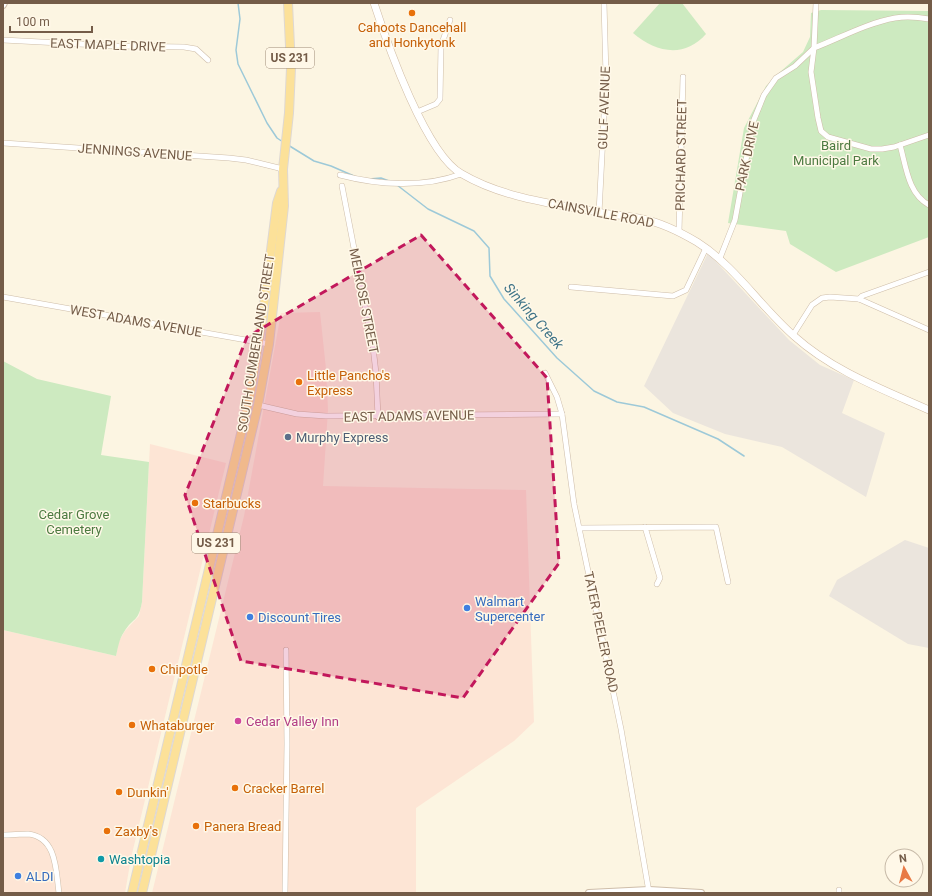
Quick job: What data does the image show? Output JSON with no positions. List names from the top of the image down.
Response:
{
  "streets": {
    "main road": ["US 231", "CAINSVILLE ROAD", "SOUTH CUMBERLAND STREET"],
    "street": [
      "EAST MAPLE DRIVE",
      "GULF AVENUE",
      "JENNINGS AVENUE",
      "PRICHARD STREET",
      "PARK DRIVE",
      "MELROSE STREET",
      "WEST ADAMS AVENUE",
      "EAST ADAMS AVENUE",
      "TATER PEELER ROAD"
    ]
  },
  "crossings": [
    ["GULF AVENUE", "CAINSVILLE ROAD"],
    ["JENNINGS AVENUE", "SOUTH CUMBERLAND STREET"],
    ["PRICHARD STREET", "CAINSVILLE ROAD"],
    ["PARK DRIVE", "CAINSVILLE ROAD"],
    ["MELROSE STREET", "EAST ADAMS AVENUE"],
    ["WEST ADAMS AVENUE", "SOUTH CUMBERLAND STREET"],
    ["SOUTH CUMBERLAND STREET", "EAST ADAMS AVENUE"],
    ["EAST ADAMS AVENUE", "TATER PEELER ROAD"]
  ],
  "water": ["Sinking Creek"],
  "parks": ["Baird Municipal Park", "Cedar Grove Cemetery"],
  "places": [
    "Cahoots Dancehall and Honkytonk",
    "Little Pancho's Express",
    "Murphy Express",
    "Starbucks",
    "Walmart Supercenter",
    "Discount Tires",
    "Chipotle",
    "Cedar Valley Inn",
    "Whataburger",
    "Cracker Barrel",
    "Dunkin'",
    "Panera Bread",
    "Zaxby's",
    "Washtopia",
    "ALDI"
  ],
  "scale_bar": "100 m",
  "north": "top"
}
